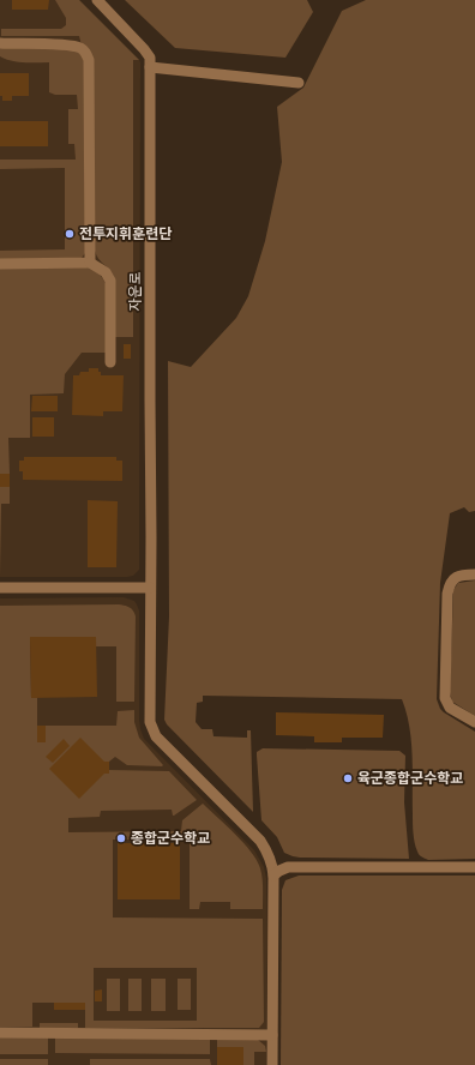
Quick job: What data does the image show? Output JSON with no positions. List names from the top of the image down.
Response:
{
  "streets": {
    "street": ["자운로"]
  },
  "places": ["전투지휘훈련단", "육군종합군수학교", "종합군수학교"]
}
